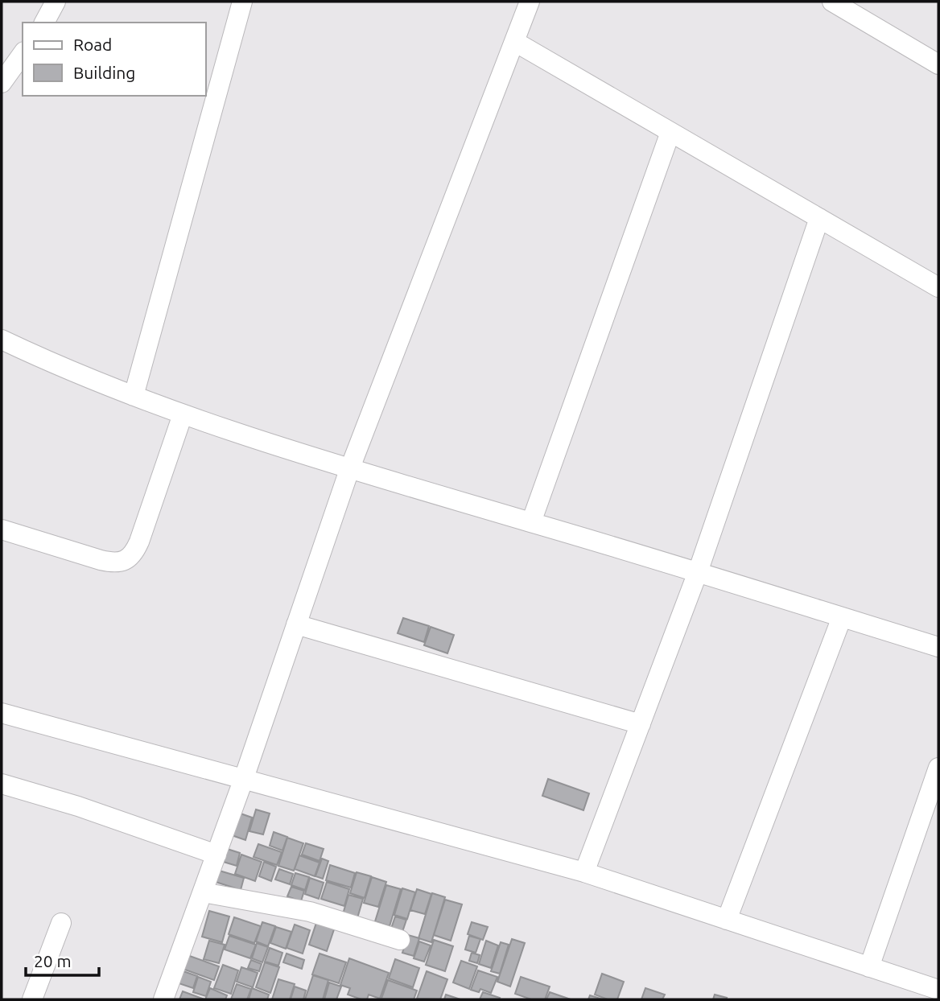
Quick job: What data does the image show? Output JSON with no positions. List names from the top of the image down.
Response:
{
  "legend": ["Road", "Building"],
  "scale_bar": "20 m"
}
